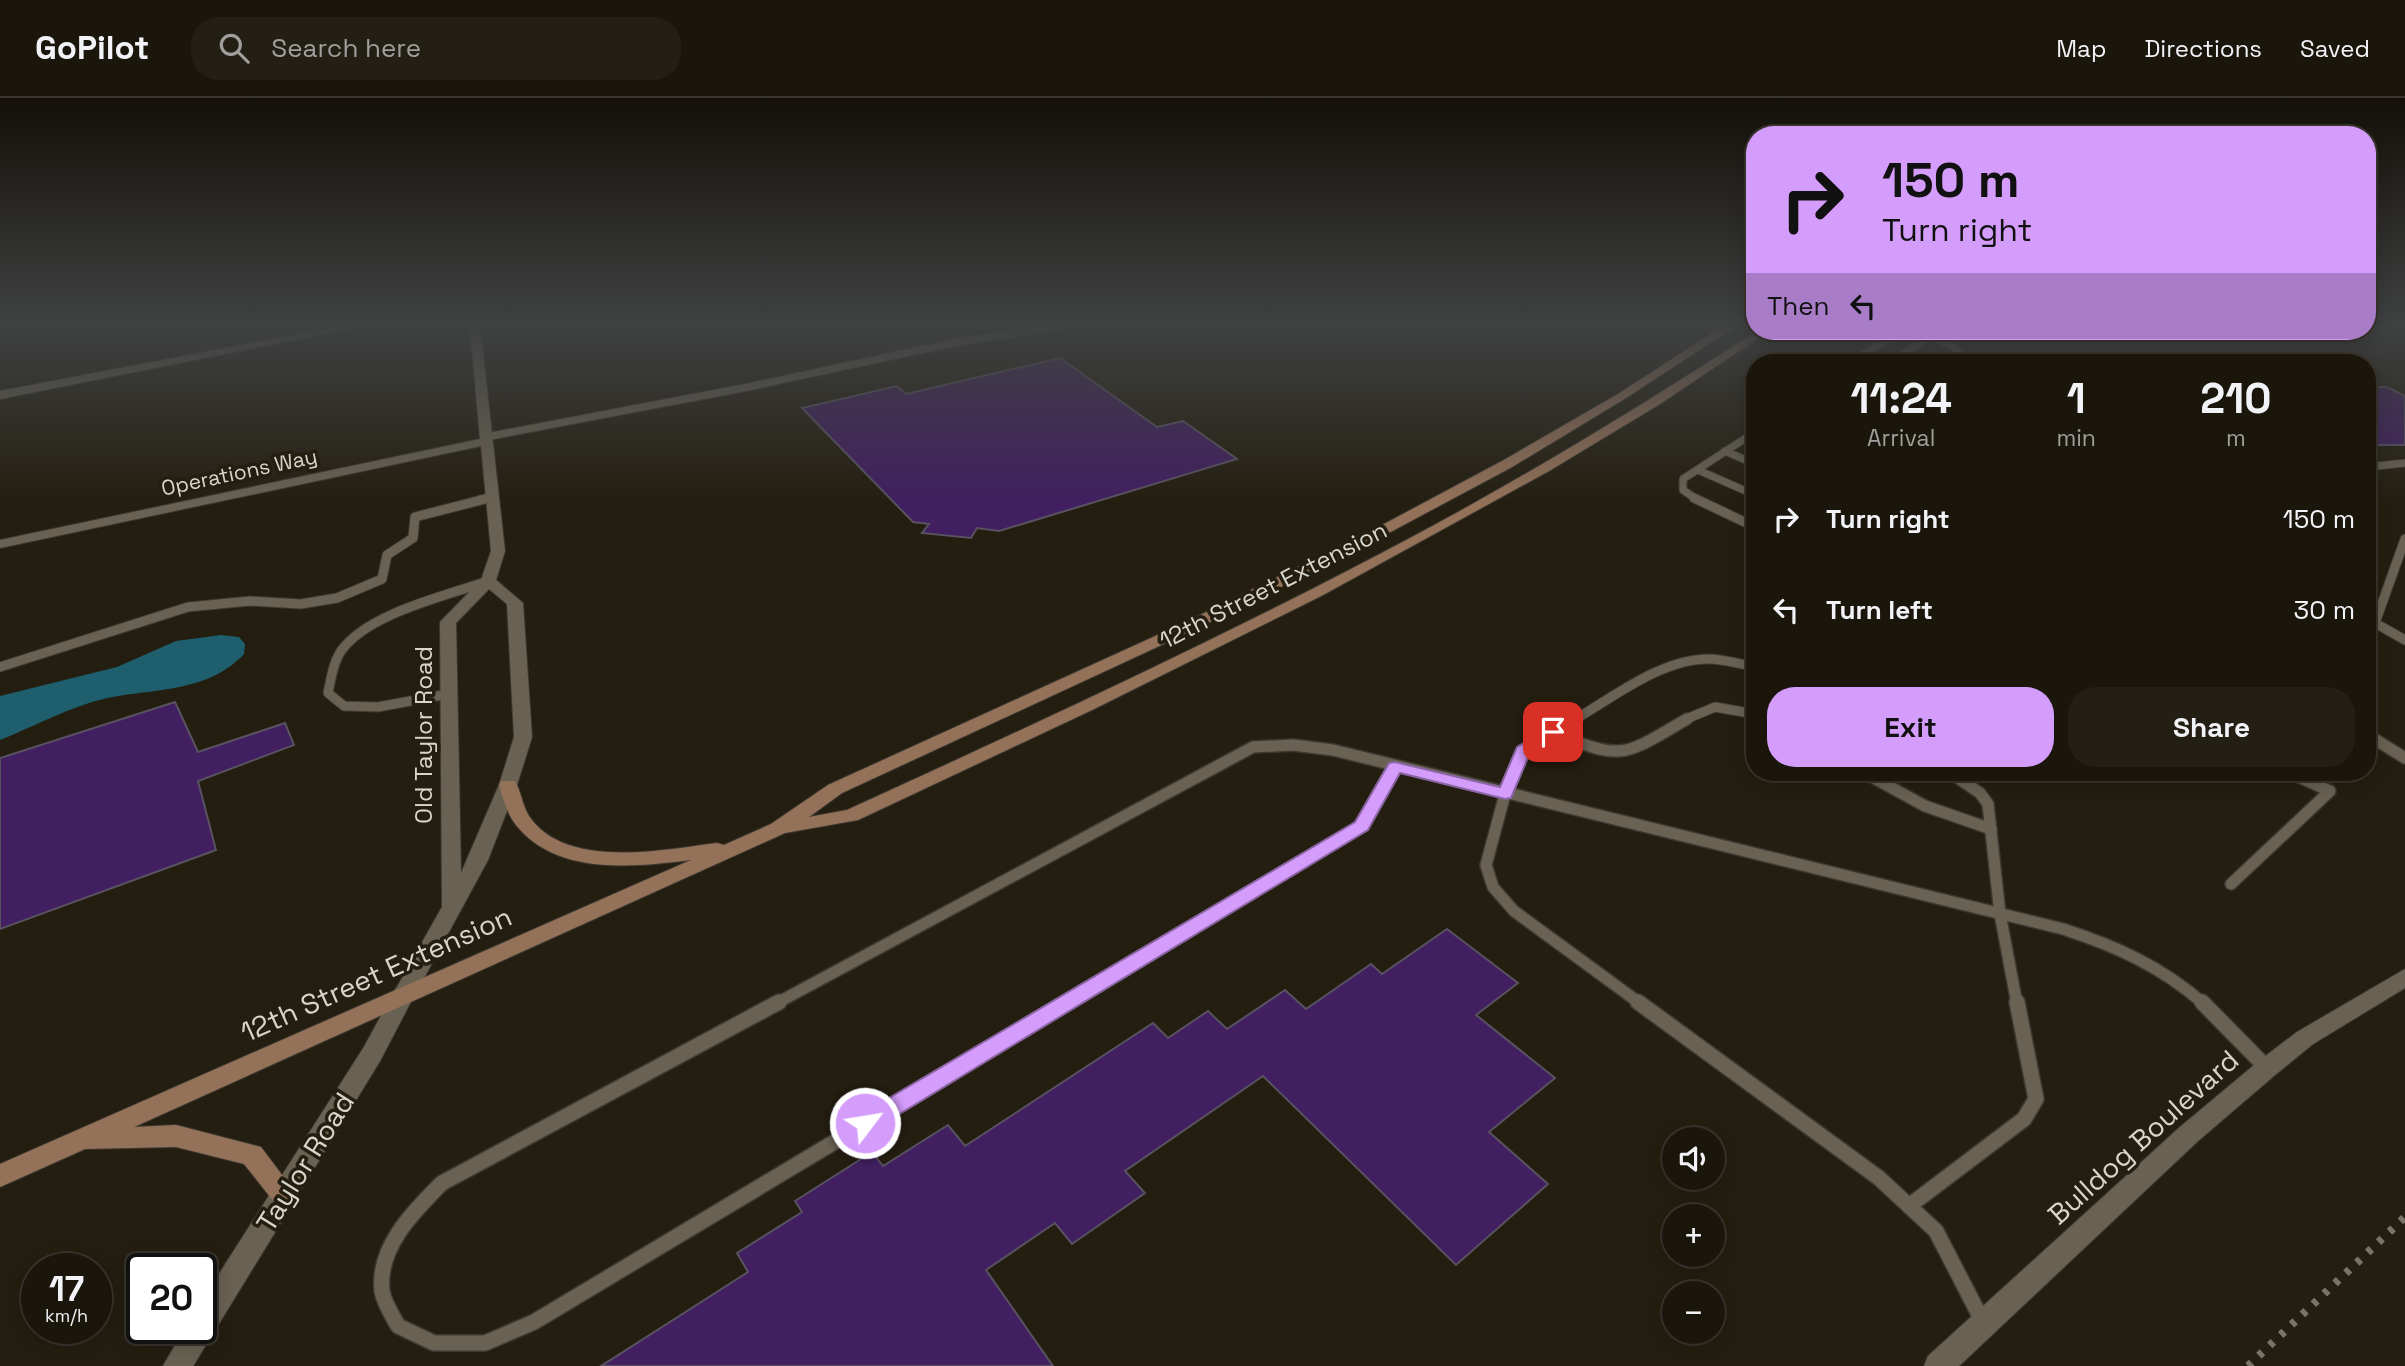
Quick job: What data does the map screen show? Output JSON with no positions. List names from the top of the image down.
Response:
{
  "streets": {
    "main road": ["12th Street Extension"],
    "street": [
      "Operations Way",
      "Old Taylor Road",
      "Bulldog Boulevard",
      "Taylor Road"
    ]
  },
  "crossings": [
    ["Operations Way", "Old Taylor Road"],
    ["12th Street Extension", "Old Taylor Road"],
    ["12th Street Extension", "Taylor Road"],
    ["Old Taylor Road", "Taylor Road"]
  ],
  "page": {
    "header": "GoPilot",
    "search": "Search here",
    "nav": ["Map", "Directions", "Saved"],
    "turn": ["150 m", "Turn right"],
    "then": "Then",
    "eta": [
      "11:24",
      "Arrival",
      "1",
      "min",
      "210",
      "m"
    ],
    "list": [
      {
        "name": "Turn right",
        "value": "150 m"
      },
      {
        "name": "Turn left",
        "value": "30 m"
      }
    ],
    "buttons": ["Exit", "Share"],
    "map_buttons": ["+", "−"],
    "speed": "17 km/h",
    "limit": "20"
  }
}
